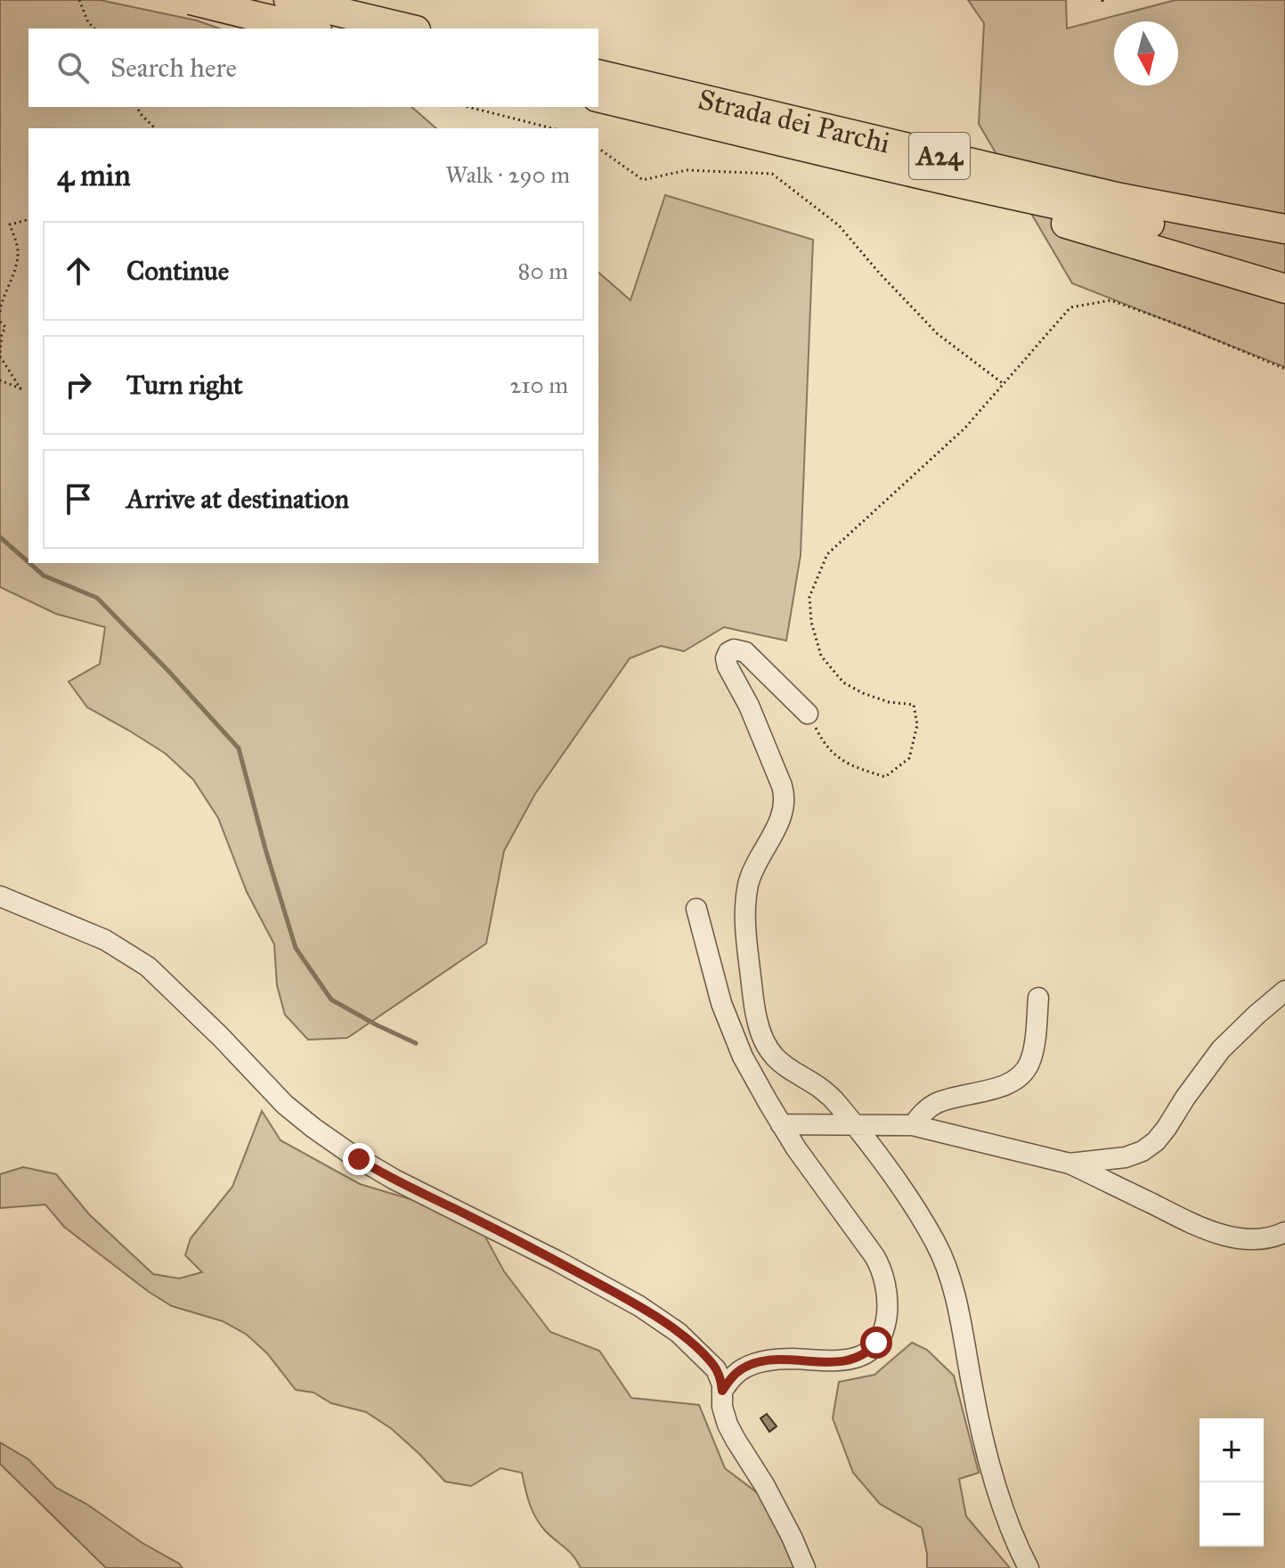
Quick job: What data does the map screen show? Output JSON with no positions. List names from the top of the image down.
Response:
{
  "streets": {
    "highway": ["Strada dei Parchi", "A24"]
  },
  "north": "bottom",
  "page": {
    "search": "Search here",
    "heading": ["4 min", "Walk · 290 m"],
    "list": [
      ["Continue", "80 m"],
      ["Turn right", "210 m"],
      "Arrive at destination"
    ],
    "map_buttons": ["+", "−"]
  }
}
